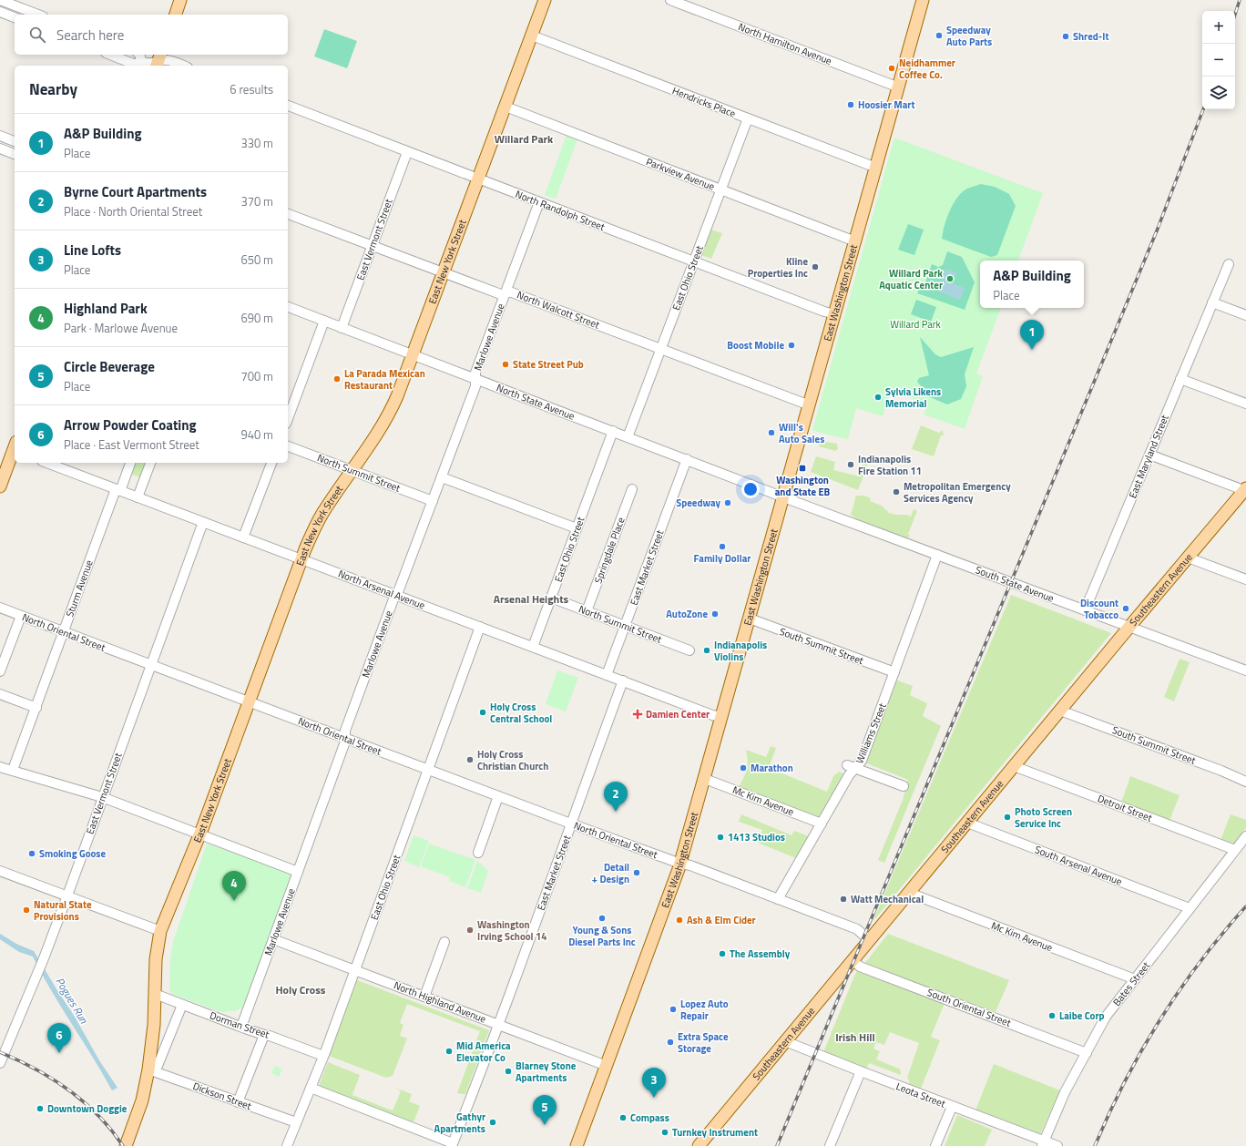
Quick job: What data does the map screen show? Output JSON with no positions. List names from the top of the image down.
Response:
{
  "streets": {
    "main road": ["East New York Street", "East Washington Street", "Southeastern Avenue"],
    "street": [
      "North Hamilton Avenue",
      "Hendricks Place",
      "Parkview Avenue",
      "North Randolph Street",
      "East Vermont Street",
      "East Ohio Street",
      "North Walcott Street",
      "Marlowe Avenue",
      "North State Avenue",
      "East Maryland Street",
      "North Summit Street",
      "Springdale Place",
      "East Market Street",
      "South State Avenue",
      "Sturm Avenue",
      "North Arsenal Avenue",
      "North Oriental Street",
      "South Summit Street",
      "Williams Street",
      "Mc Kim Avenue",
      "Detroit Street",
      "South Arsenal Avenue",
      "Bates Street",
      "North Highland Avenue",
      "South Oriental Street",
      "Dorman Street",
      "Leota Street",
      "Dickson Street"
    ]
  },
  "crossings": [
    ["North Hamilton Avenue", "East Washington Street"],
    ["Hendricks Place", "East New York Street"],
    ["Hendricks Place", "East Ohio Street"],
    ["Hendricks Place", "East Washington Street"],
    ["Parkview Avenue", "East New York Street"],
    ["Parkview Avenue", "East Ohio Street"],
    ["Parkview Avenue", "East Washington Street"],
    ["North Randolph Street", "East Vermont Street"],
    ["North Randolph Street", "East New York Street"],
    ["North Randolph Street", "East Ohio Street"],
    ["North Randolph Street", "East Washington Street"],
    ["North Randolph Street", "Marlowe Avenue"],
    ["East Vermont Street", "North Walcott Street"],
    ["East Vermont Street", "North State Avenue"],
    ["East Vermont Street", "North Arsenal Avenue"],
    ["East Vermont Street", "North Oriental Street"],
    ["East New York Street", "North Walcott Street"],
    ["East New York Street", "North State Avenue"],
    ["East New York Street", "North Summit Street"],
    ["East New York Street", "North Arsenal Avenue"],
    ["East New York Street", "North Oriental Street"],
    ["East New York Street", "Dorman Street"],
    ["East New York Street", "Dickson Street"],
    ["East Ohio Street", "North Walcott Street"],
    ["East Ohio Street", "North State Avenue"],
    ["East Ohio Street", "North Summit Street"],
    ["East Ohio Street", "North Arsenal Avenue"],
    ["East Ohio Street", "North Oriental Street"],
    ["East Ohio Street", "North Highland Avenue"],
    ["East Ohio Street", "Dorman Street"],
    ["East Ohio Street", "Dickson Street"],
    ["East Washington Street", "North Walcott Street"],
    ["East Washington Street", "North State Avenue"],
    ["East Washington Street", "South State Avenue"],
    ["East Washington Street", "North Arsenal Avenue"],
    ["East Washington Street", "North Oriental Street"],
    ["East Washington Street", "South Summit Street"],
    ["East Washington Street", "Mc Kim Avenue"],
    ["East Washington Street", "North Highland Avenue"],
    ["North Walcott Street", "Marlowe Avenue"],
    ["Marlowe Avenue", "North State Avenue"],
    ["Marlowe Avenue", "North Summit Street"],
    ["Marlowe Avenue", "North Arsenal Avenue"],
    ["Marlowe Avenue", "North Oriental Street"],
    ["Marlowe Avenue", "North Highland Avenue"],
    ["Marlowe Avenue", "Dorman Street"],
    ["North State Avenue", "East Market Street"],
    ["North State Avenue", "South State Avenue"],
    ["East Maryland Street", "South State Avenue"],
    ["North Summit Street", "Springdale Place"],
    ["North Summit Street", "East Market Street"],
    ["East Market Street", "North Arsenal Avenue"],
    ["East Market Street", "North Oriental Street"],
    ["East Market Street", "North Highland Avenue"],
    ["South State Avenue", "Southeastern Avenue"],
    ["South State Avenue", "Williams Street"],
    ["Sturm Avenue", "North Arsenal Avenue"],
    ["Sturm Avenue", "North Oriental Street"],
    ["Southeastern Avenue", "South Summit Street"],
    ["Southeastern Avenue", "Mc Kim Avenue"],
    ["Southeastern Avenue", "Detroit Street"],
    ["Southeastern Avenue", "South Arsenal Avenue"],
    ["Southeastern Avenue", "South Oriental Street"],
    ["Southeastern Avenue", "Leota Street"],
    ["South Summit Street", "Williams Street"],
    ["Williams Street", "Mc Kim Avenue"],
    ["Mc Kim Avenue", "Bates Street"],
    ["Detroit Street", "Bates Street"],
    ["South Arsenal Avenue", "Bates Street"],
    ["Bates Street", "South Oriental Street"],
    ["Bates Street", "Leota Street"]
  ],
  "districts": [
    "Willard Park",
    "Arsenal Heights",
    "Holy Cross",
    "Irish Hill"
  ],
  "water": ["Pogues Run"],
  "parks": ["Willard Park"],
  "places": {
    "other": [
      "Speedway Auto Parts",
      "Shred-It",
      "Neidhammer Coffee Co.",
      "Hoosier Mart",
      "Kline Properties Inc",
      "Willard Park Aquatic Center",
      "Boost Mobile",
      "State Street Pub",
      "La Parada Mexican Restaurant",
      "Sylvia Likens Memorial",
      "Will's Auto Sales",
      "Indianapolis Fire Station 11",
      "Metropolitan Emergency Services Agency",
      "Speedway",
      "Family Dollar",
      "Discount Tobacco",
      "AutoZone",
      "Indianapolis Violins",
      "Holy Cross Central School",
      "Holy Cross Christian Church",
      "Marathon",
      "Photo Screen Service Inc",
      "1413 Studios",
      "Smoking Goose",
      "Detail + Design",
      "Watt Mechanical",
      "Natural State Provisions",
      "Young & Sons Diesel Parts Inc",
      "Ash & Elm Cider",
      "Washington Irving School 14",
      "The Assembly",
      "Lopez Auto Repair",
      "Laibe Corp",
      "Extra Space Storage",
      "Mid America Elevator Co",
      "Blarney Stone Apartments",
      "Downtown Doggie",
      "Compass",
      "Gathyr Apartments",
      "Turnkey Instrument"
    ],
    "transit": ["Washington and State EB"],
    "health": ["Damien Center"]
  },
  "page": {
    "map_buttons": ["+", "−"],
    "search": "Search here",
    "heading": ["Nearby", "6 results"],
    "list": [
      {
        "mark": "1",
        "name": "A&P Building",
        "note": "Place",
        "value": "330 m"
      },
      {
        "mark": "2",
        "name": "Byrne Court Apartments",
        "note": "Place · North Oriental Street",
        "value": "370 m"
      },
      {
        "mark": "3",
        "name": "Line Lofts",
        "note": "Place",
        "value": "650 m"
      },
      {
        "mark": "4",
        "name": "Highland Park",
        "note": "Park · Marlowe Avenue",
        "value": "690 m"
      },
      {
        "mark": "5",
        "name": "Circle Beverage",
        "note": "Place",
        "value": "700 m"
      },
      {
        "mark": "6",
        "name": "Arrow Powder Coating",
        "note": "Place · East Vermont Street",
        "value": "940 m"
      }
    ],
    "popup": ["A&P Building", "Place"],
    "pins": [
      "1",
      "2",
      "4",
      "6",
      "3",
      "5"
    ]
  }
}
